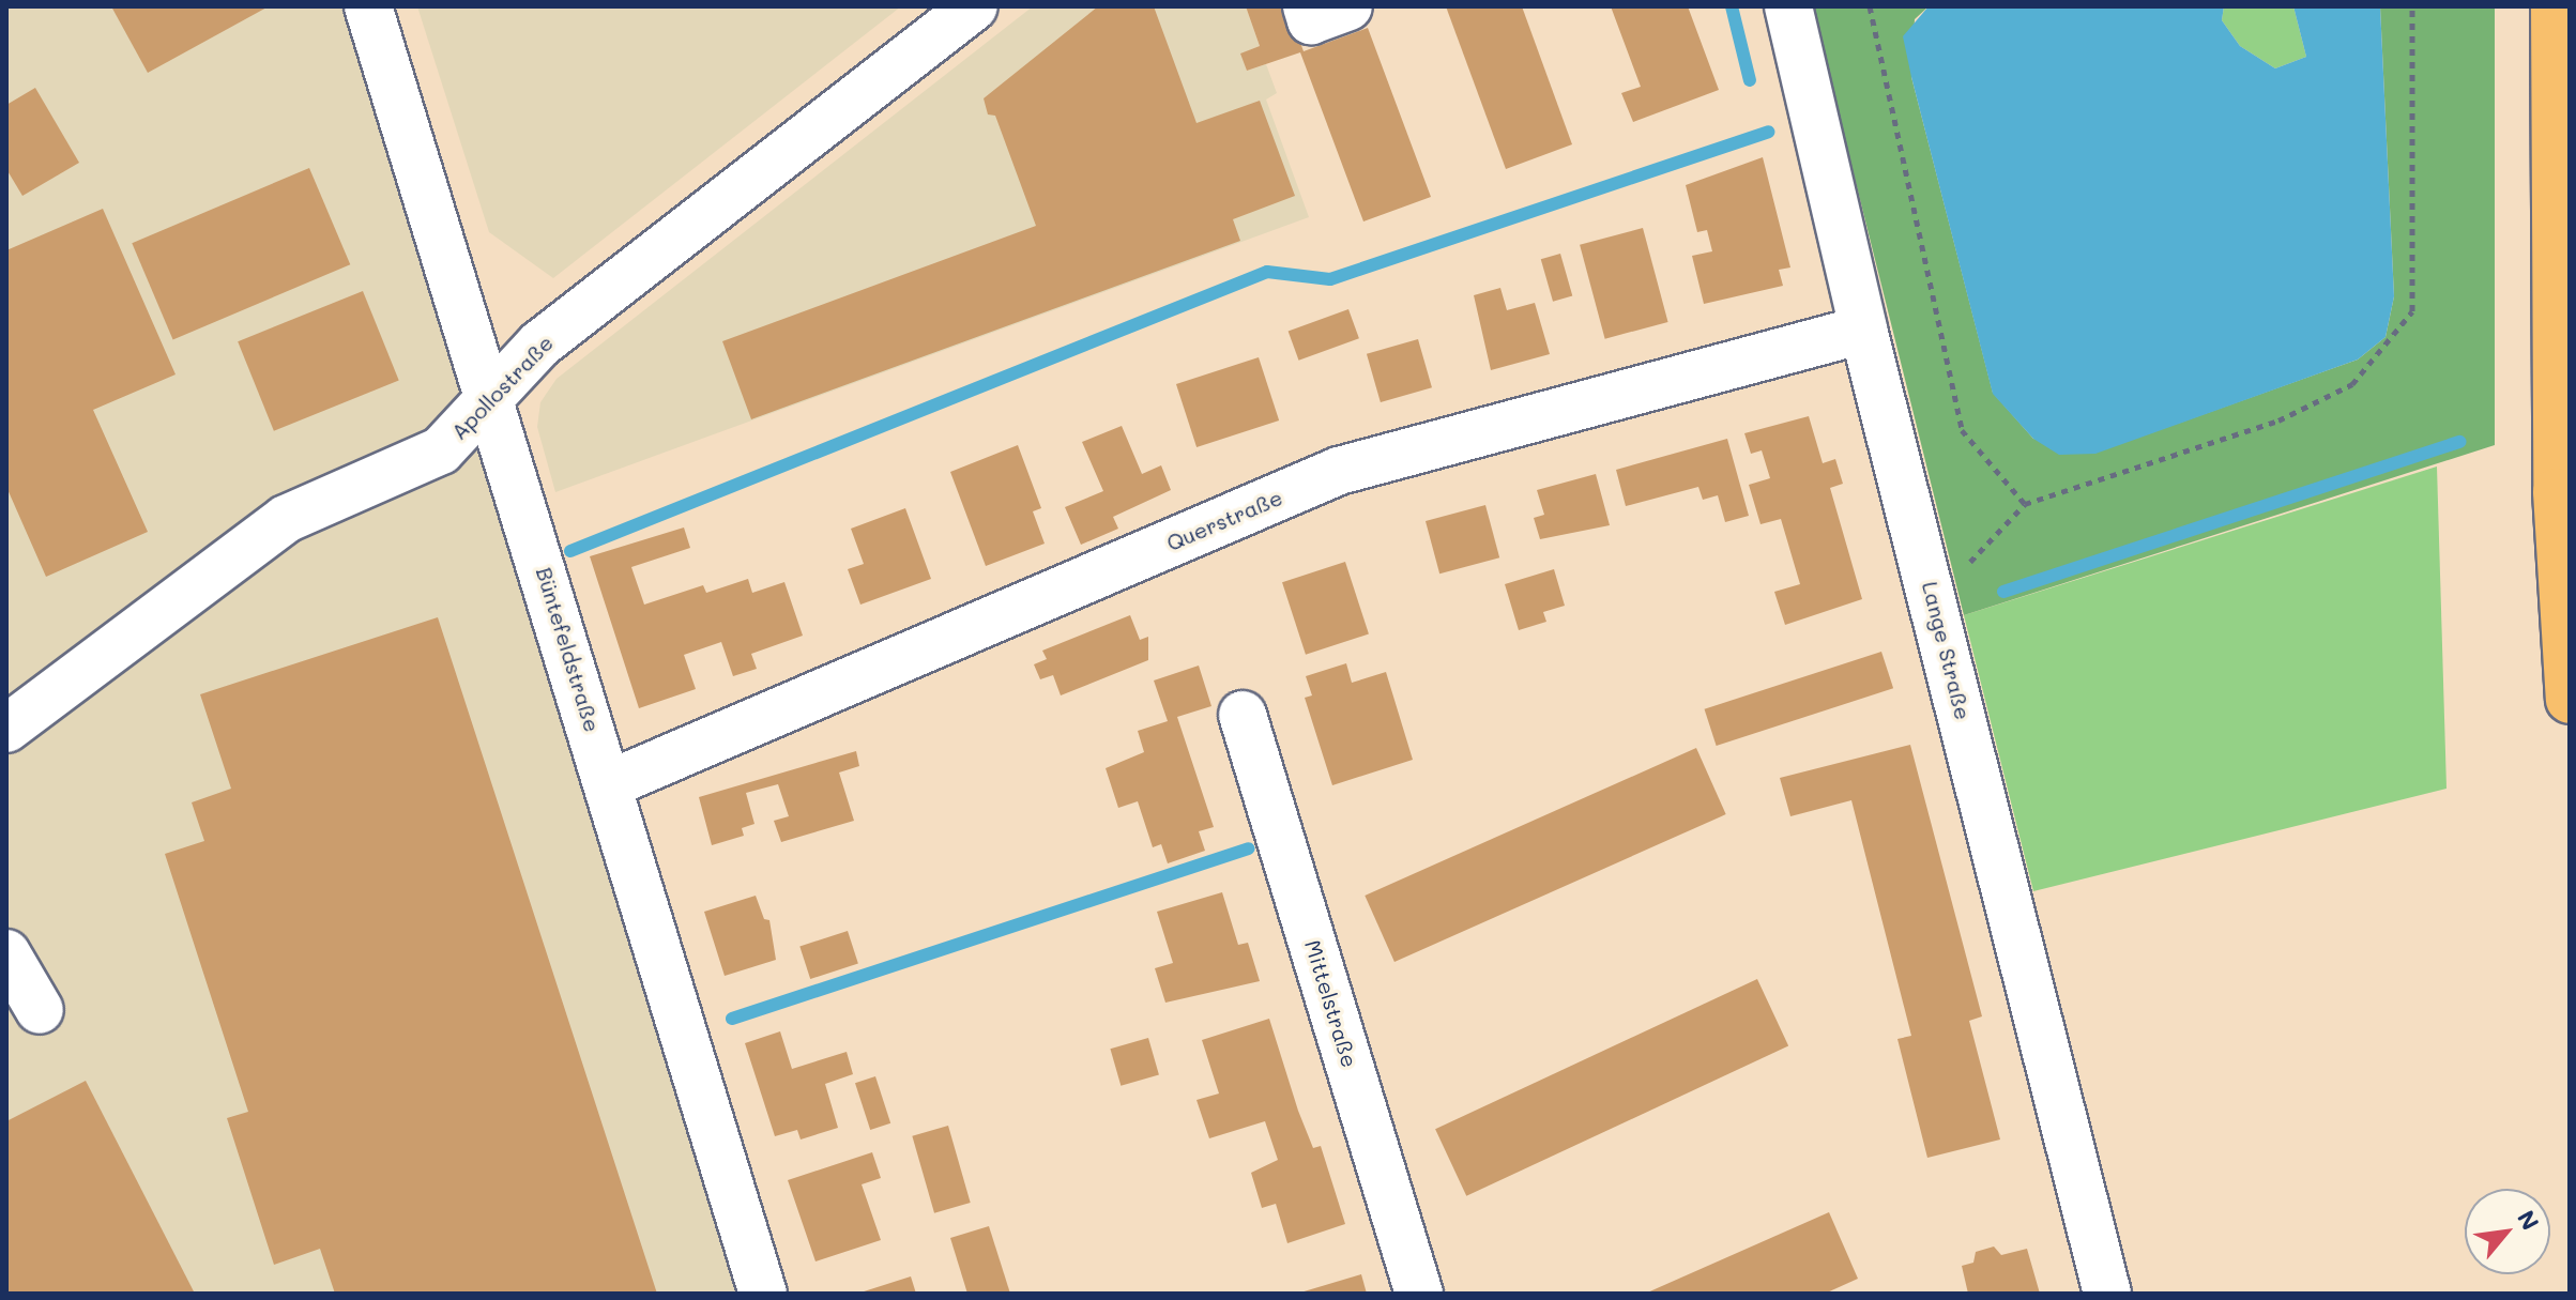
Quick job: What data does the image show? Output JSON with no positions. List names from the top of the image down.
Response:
{
  "streets": {
    "street": [
      "Apollostraße",
      "Querstraße",
      "Büntefeldstraße",
      "Lange Straße",
      "Mittelstraße"
    ]
  },
  "crossings": [
    ["Apollostraße", "Büntefeldstraße"],
    ["Querstraße", "Büntefeldstraße"],
    ["Querstraße", "Lange Straße"]
  ],
  "north": "top right"
}
